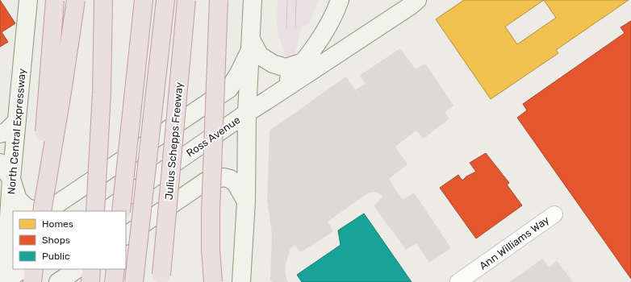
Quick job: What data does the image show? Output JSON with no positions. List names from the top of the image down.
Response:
{
  "streets": {
    "highway": ["Julius Schepps Freeway"],
    "main road": ["North Central Expressway", "Ross Avenue"],
    "street": ["Ann Williams Way"]
  },
  "legend": ["Homes", "Shops", "Public"]
}
